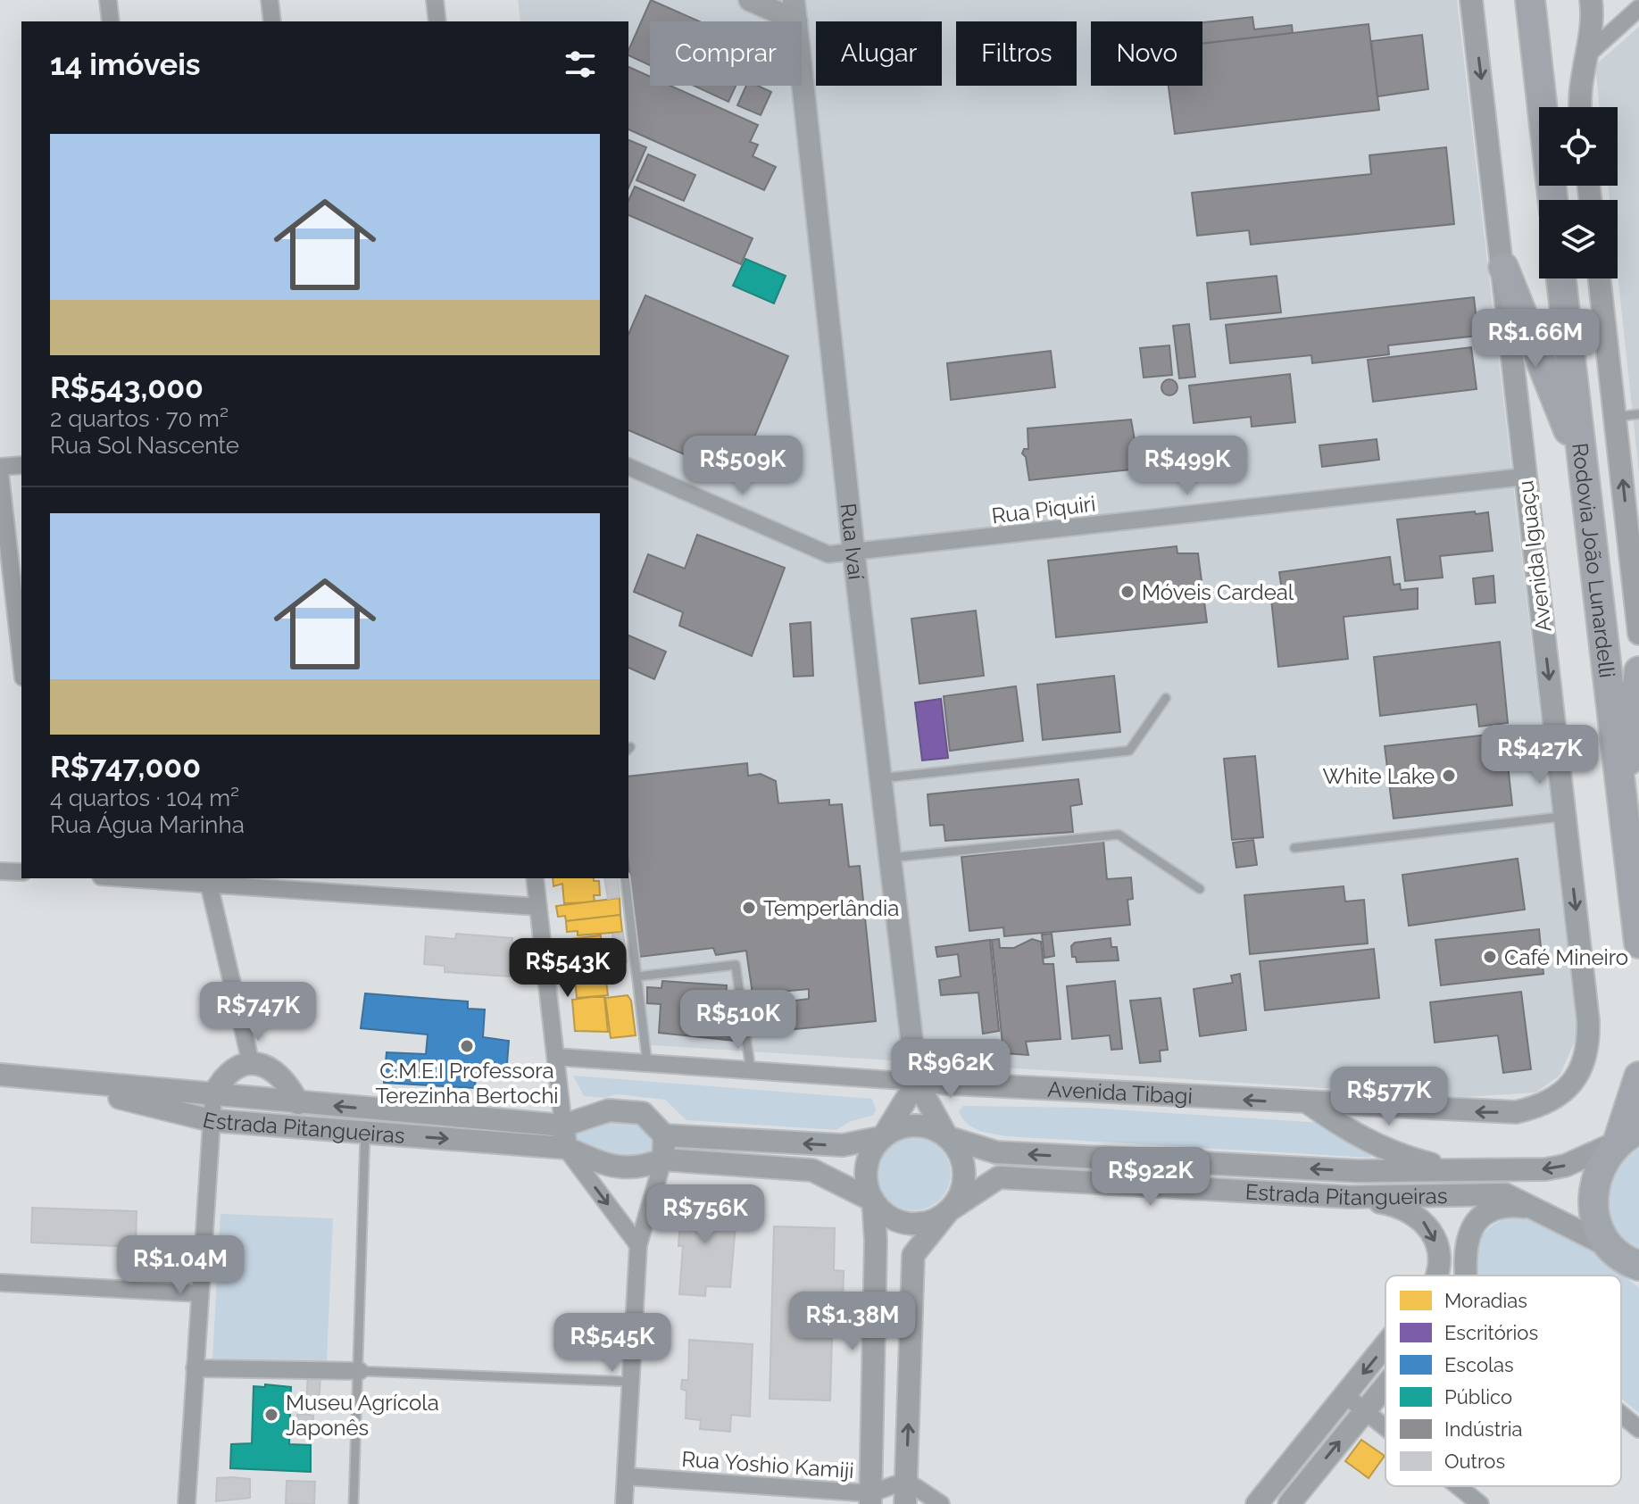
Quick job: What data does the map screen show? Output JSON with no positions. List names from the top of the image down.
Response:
{
  "streets": {
    "highway": ["Rodovia João Lunardelli"],
    "street": [
      "Rua Piquiri",
      "Rua Ivaí",
      "Avenida Iguaçu",
      "Avenida Tibagi",
      "Estrada Pitangueiras",
      "Rua Yoshio Kamiji"
    ]
  },
  "crossings": [
    ["Rua Piquiri", "Rua Ivaí"],
    ["Rua Piquiri", "Avenida Iguaçu"],
    ["Rua Ivaí", "Avenida Tibagi"],
    ["Rua Ivaí", "Estrada Pitangueiras"],
    ["Avenida Iguaçu", "Avenida Tibagi"]
  ],
  "places": [
    "Móveis Cardeal",
    "White Lake",
    "Temperlândia",
    "Café Mineiro",
    "C.M.E.I Professora Terezinha Bertochi",
    "Museu Agrícola Japonês"
  ],
  "legend": [
    "Moradias",
    "Escritórios",
    "Escolas",
    "Público",
    "Indústria",
    "Outros"
  ],
  "page": {
    "chip": [
      "Comprar",
      "Alugar",
      "Filtros",
      "Novo"
    ],
    "heading": "14 imóveis",
    "list": [
      {
        "name": "R$543,000",
        "note": "2 quartos · 70 m² · Rua Sol Nascente"
      },
      {
        "name": "R$747,000",
        "note": "4 quartos · 104 m² · Rua Água Marinha"
      }
    ],
    "price": [
      "R$1.66M",
      "R$509K",
      "R$499K",
      "R$427K",
      "R$543K",
      "R$747K",
      "R$510K",
      "R$962K",
      "R$577K",
      "R$922K",
      "R$756K",
      "R$1.04M",
      "R$1.38M",
      "R$545K"
    ]
  }
}
